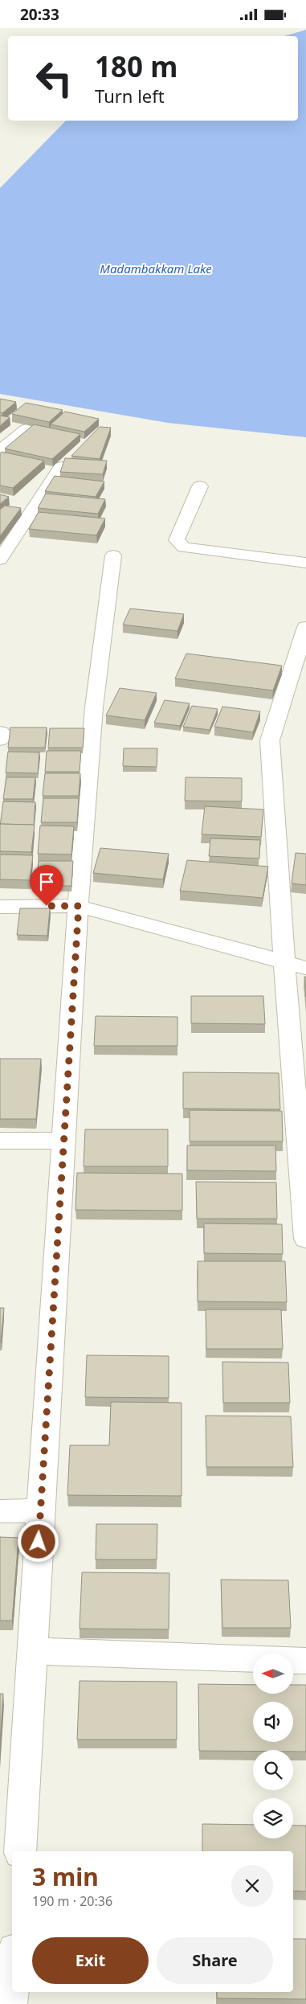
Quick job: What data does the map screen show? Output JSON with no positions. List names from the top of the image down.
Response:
{
  "water": ["Madambakkam Lake"],
  "north": "left",
  "page": {
    "status": "20:33",
    "turn": ["180 m", "Turn left"],
    "heading": ["3 min", "190 m · 20:36"],
    "buttons": ["Exit", "Share"]
  }
}
